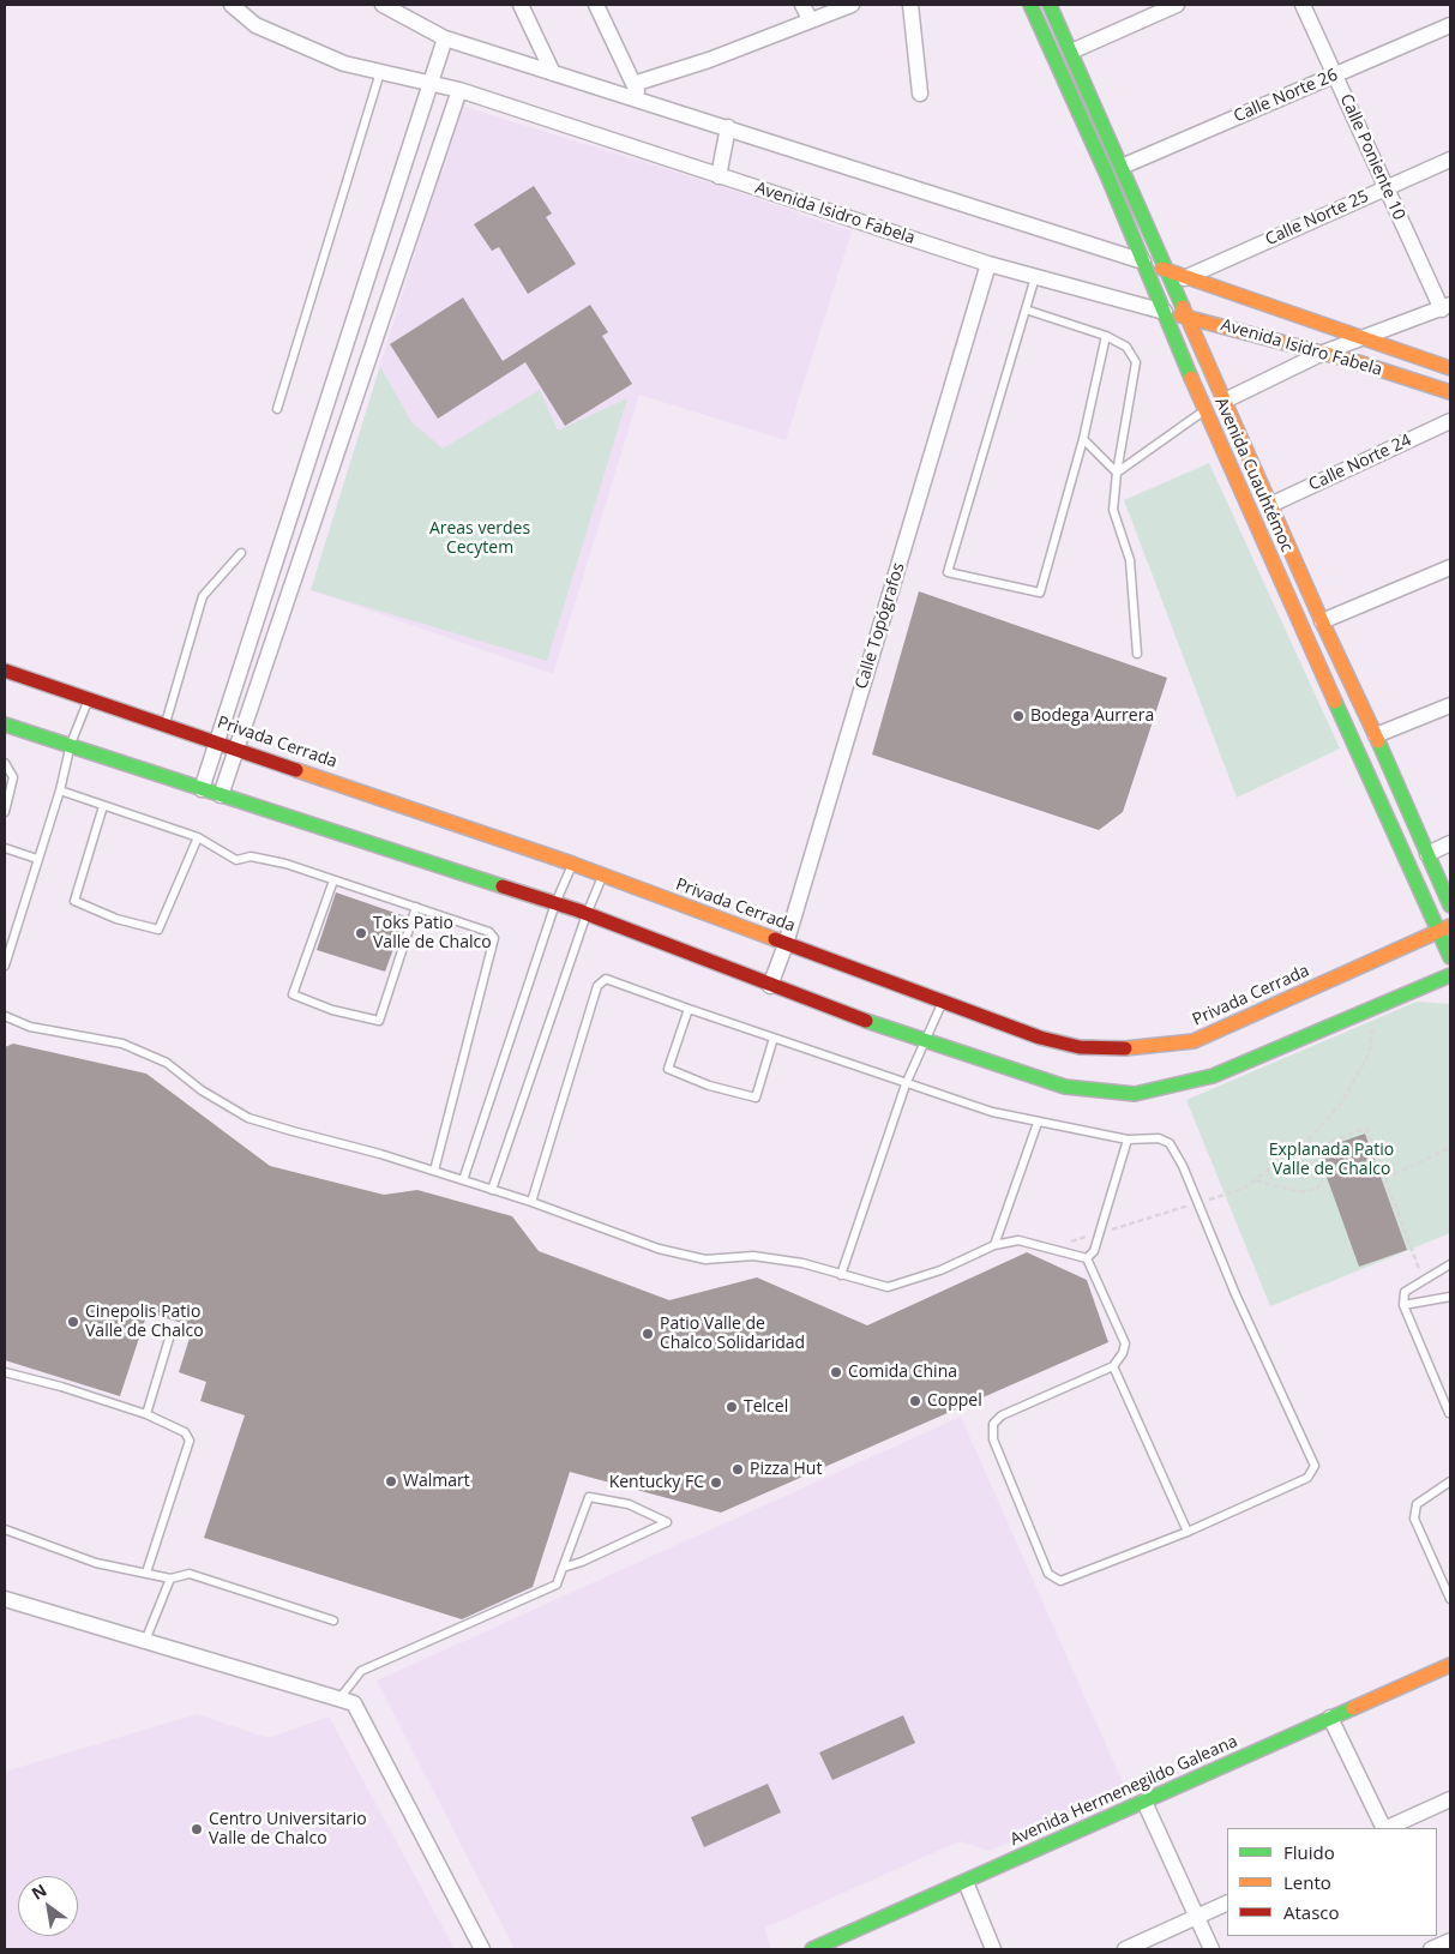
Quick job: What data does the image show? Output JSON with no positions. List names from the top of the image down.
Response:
{
  "streets": {
    "street": [
      "Calle Norte 26",
      "Calle Poniente 10",
      "Avenida Isidro Fabela",
      "Calle Norte 25",
      "Calle Norte 24",
      "Avenida Cuauhtémoc",
      "Calle Topógrafos",
      "Privada Cerrada",
      "Avenida Hermenegildo Galeana"
    ]
  },
  "crossings": [
    ["Calle Norte 26", "Calle Poniente 10"],
    ["Calle Norte 26", "Avenida Cuauhtémoc"],
    ["Calle Poniente 10", "Calle Norte 25"],
    ["Avenida Isidro Fabela", "Calle Norte 25"],
    ["Avenida Isidro Fabela", "Avenida Cuauhtémoc"],
    ["Avenida Isidro Fabela", "Calle Topógrafos"],
    ["Calle Norte 24", "Avenida Cuauhtémoc"],
    ["Avenida Cuauhtémoc", "Privada Cerrada"],
    ["Calle Topógrafos", "Privada Cerrada"]
  ],
  "parks": ["Areas verdes Cecytem", "Explanada Patio Valle de Chalco"],
  "places": [
    "Bodega Aurrera",
    "Toks Patio Valle de Chalco",
    "Cinepolis Patio Valle de Chalco",
    "Patio Valle de Chalco Solidaridad",
    "Comida China",
    "Coppel",
    "Telcel",
    "Pizza Hut",
    "Walmart",
    "Kentucky FC",
    "Centro Universitario Valle de Chalco"
  ],
  "legend": ["Fluido", "Lento", "Atasco"],
  "north": "top left"
}
